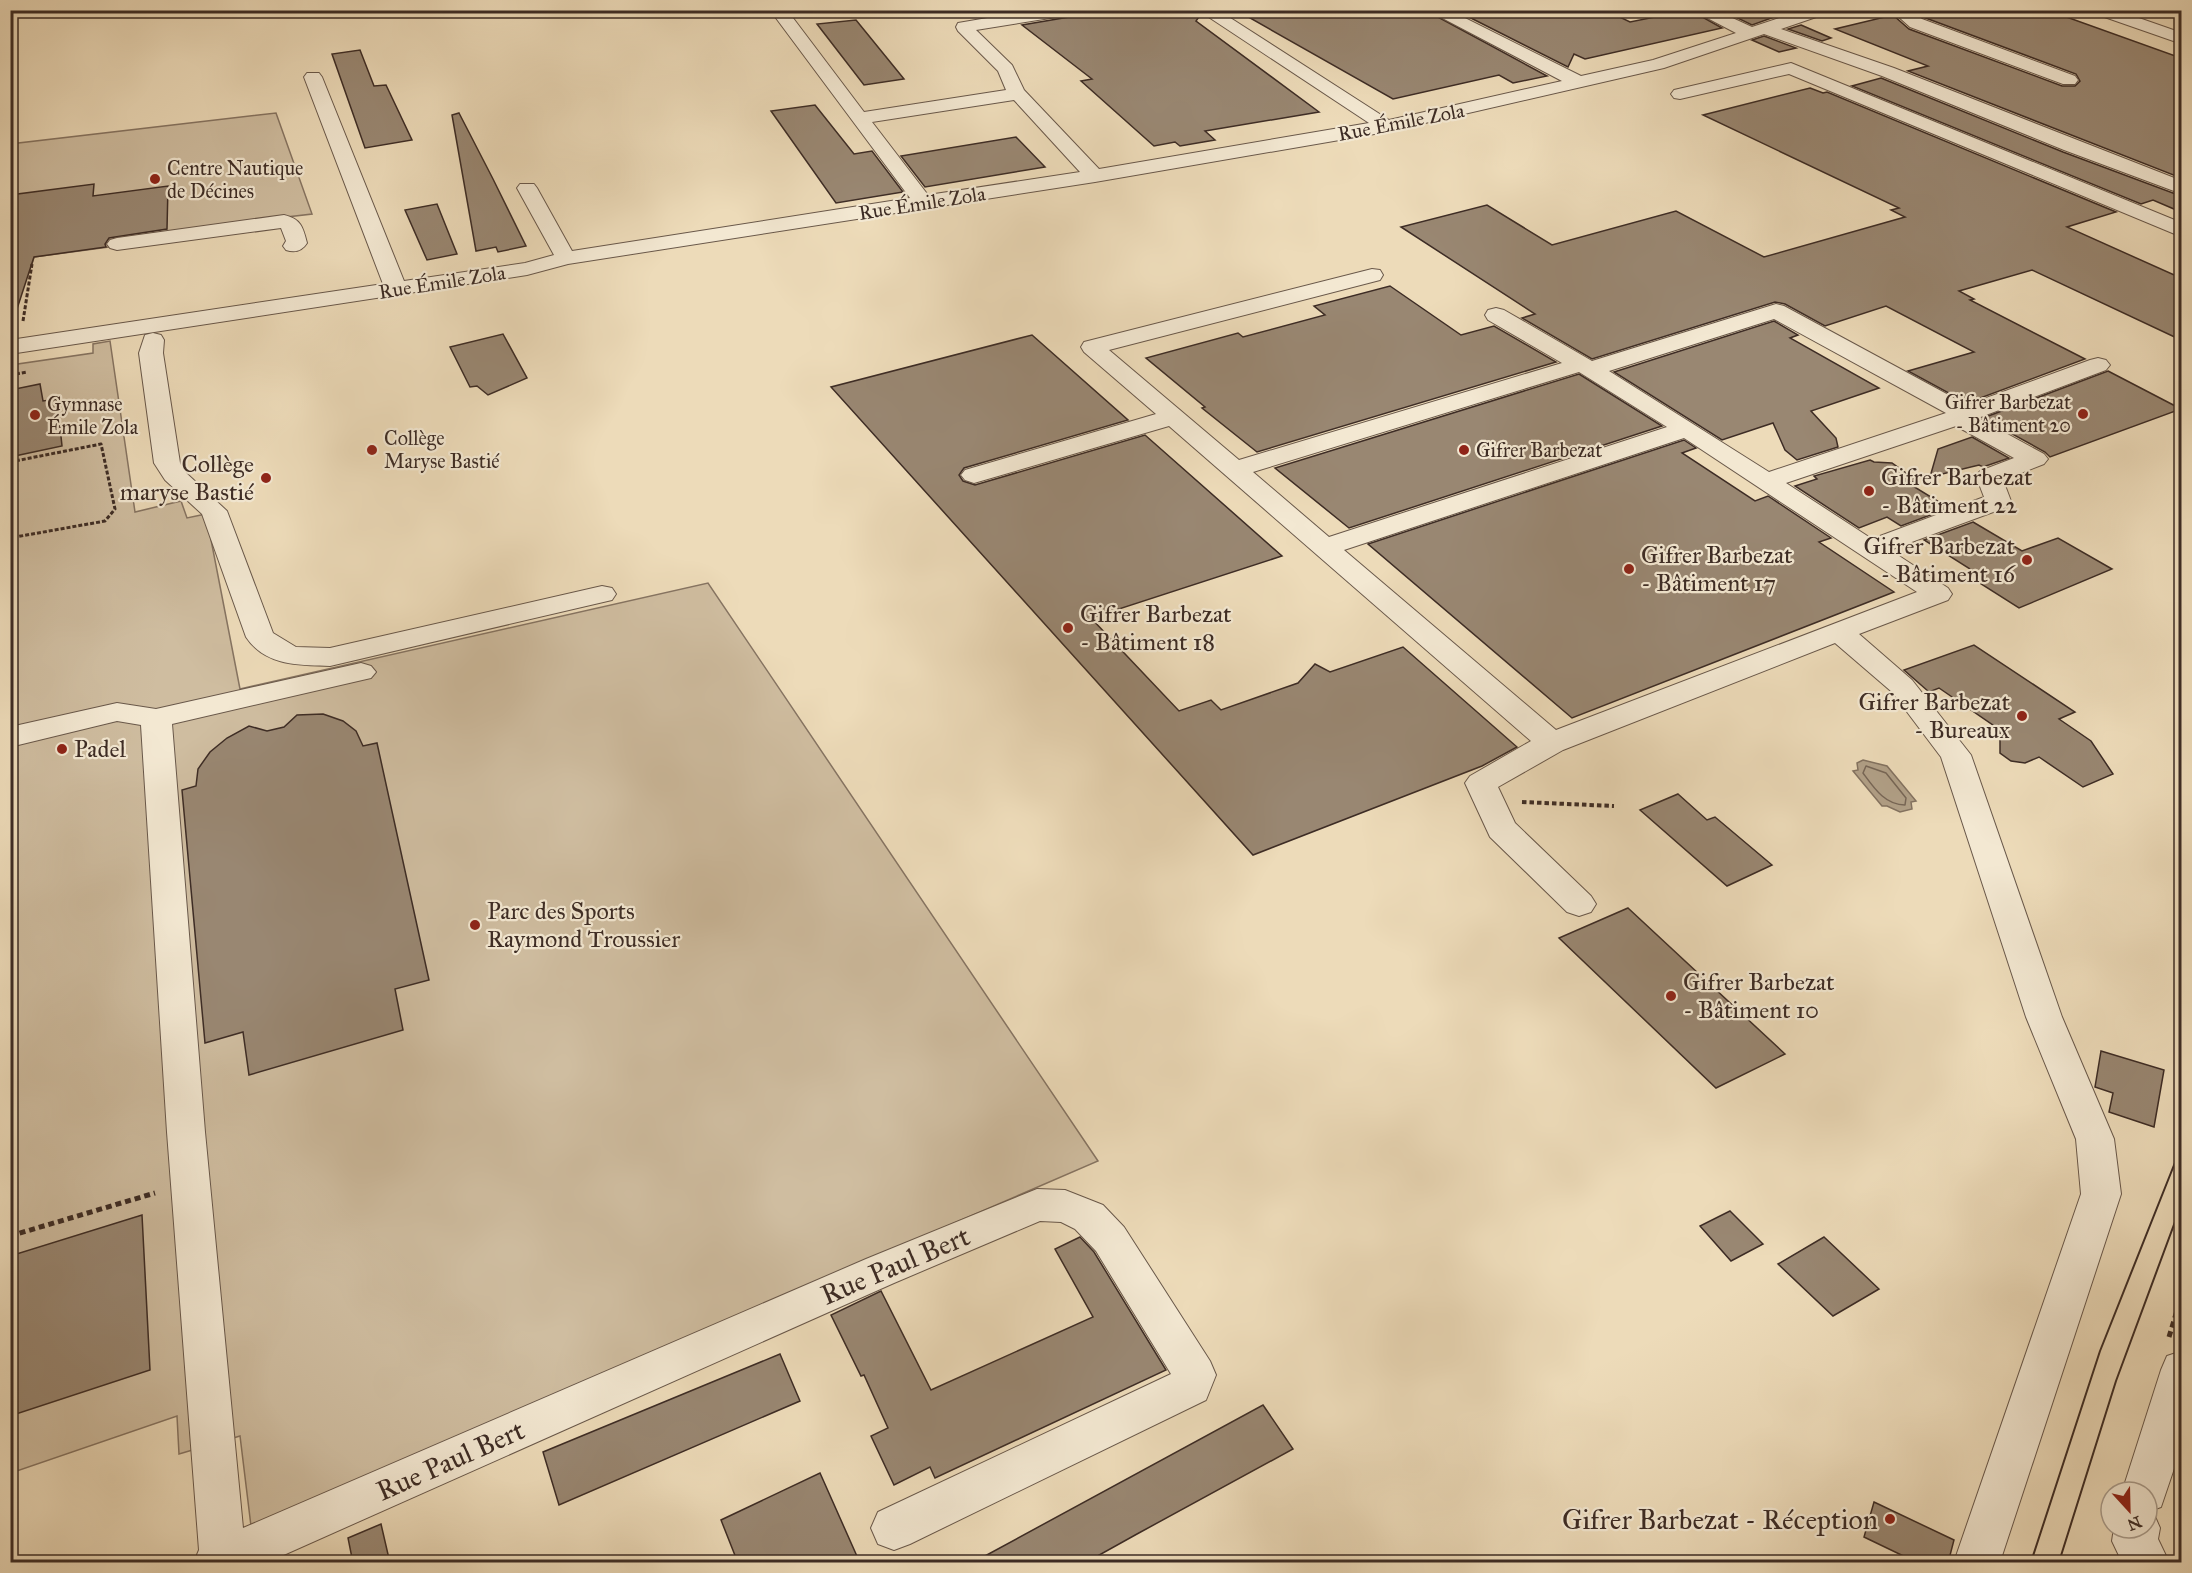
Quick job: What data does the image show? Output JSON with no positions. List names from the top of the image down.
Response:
{
  "streets": {
    "street": ["Rue Émile Zola", "Rue Paul Bert"]
  },
  "places": [
    "Centre Nautique de Décines",
    "Gifrer Barbezat - Bâtiment 20",
    "Gymnase Émile Zola",
    "Collège Maryse Bastié",
    "Gifrer Barbezat",
    "Collège maryse Bastié",
    "Gifrer Barbezat - Bâtiment 22",
    "Gifrer Barbezat - Bâtiment 16",
    "Gifrer Barbezat - Bâtiment 17",
    "Gifrer Barbezat - Bâtiment 18",
    "Gifrer Barbezat - Bureaux",
    "Padel",
    "Parc des Sports Raymond Troussier",
    "Gifrer Barbezat - Bâtiment 10",
    "Gifrer Barbezat - Réception"
  ],
  "north": "bottom"
}
